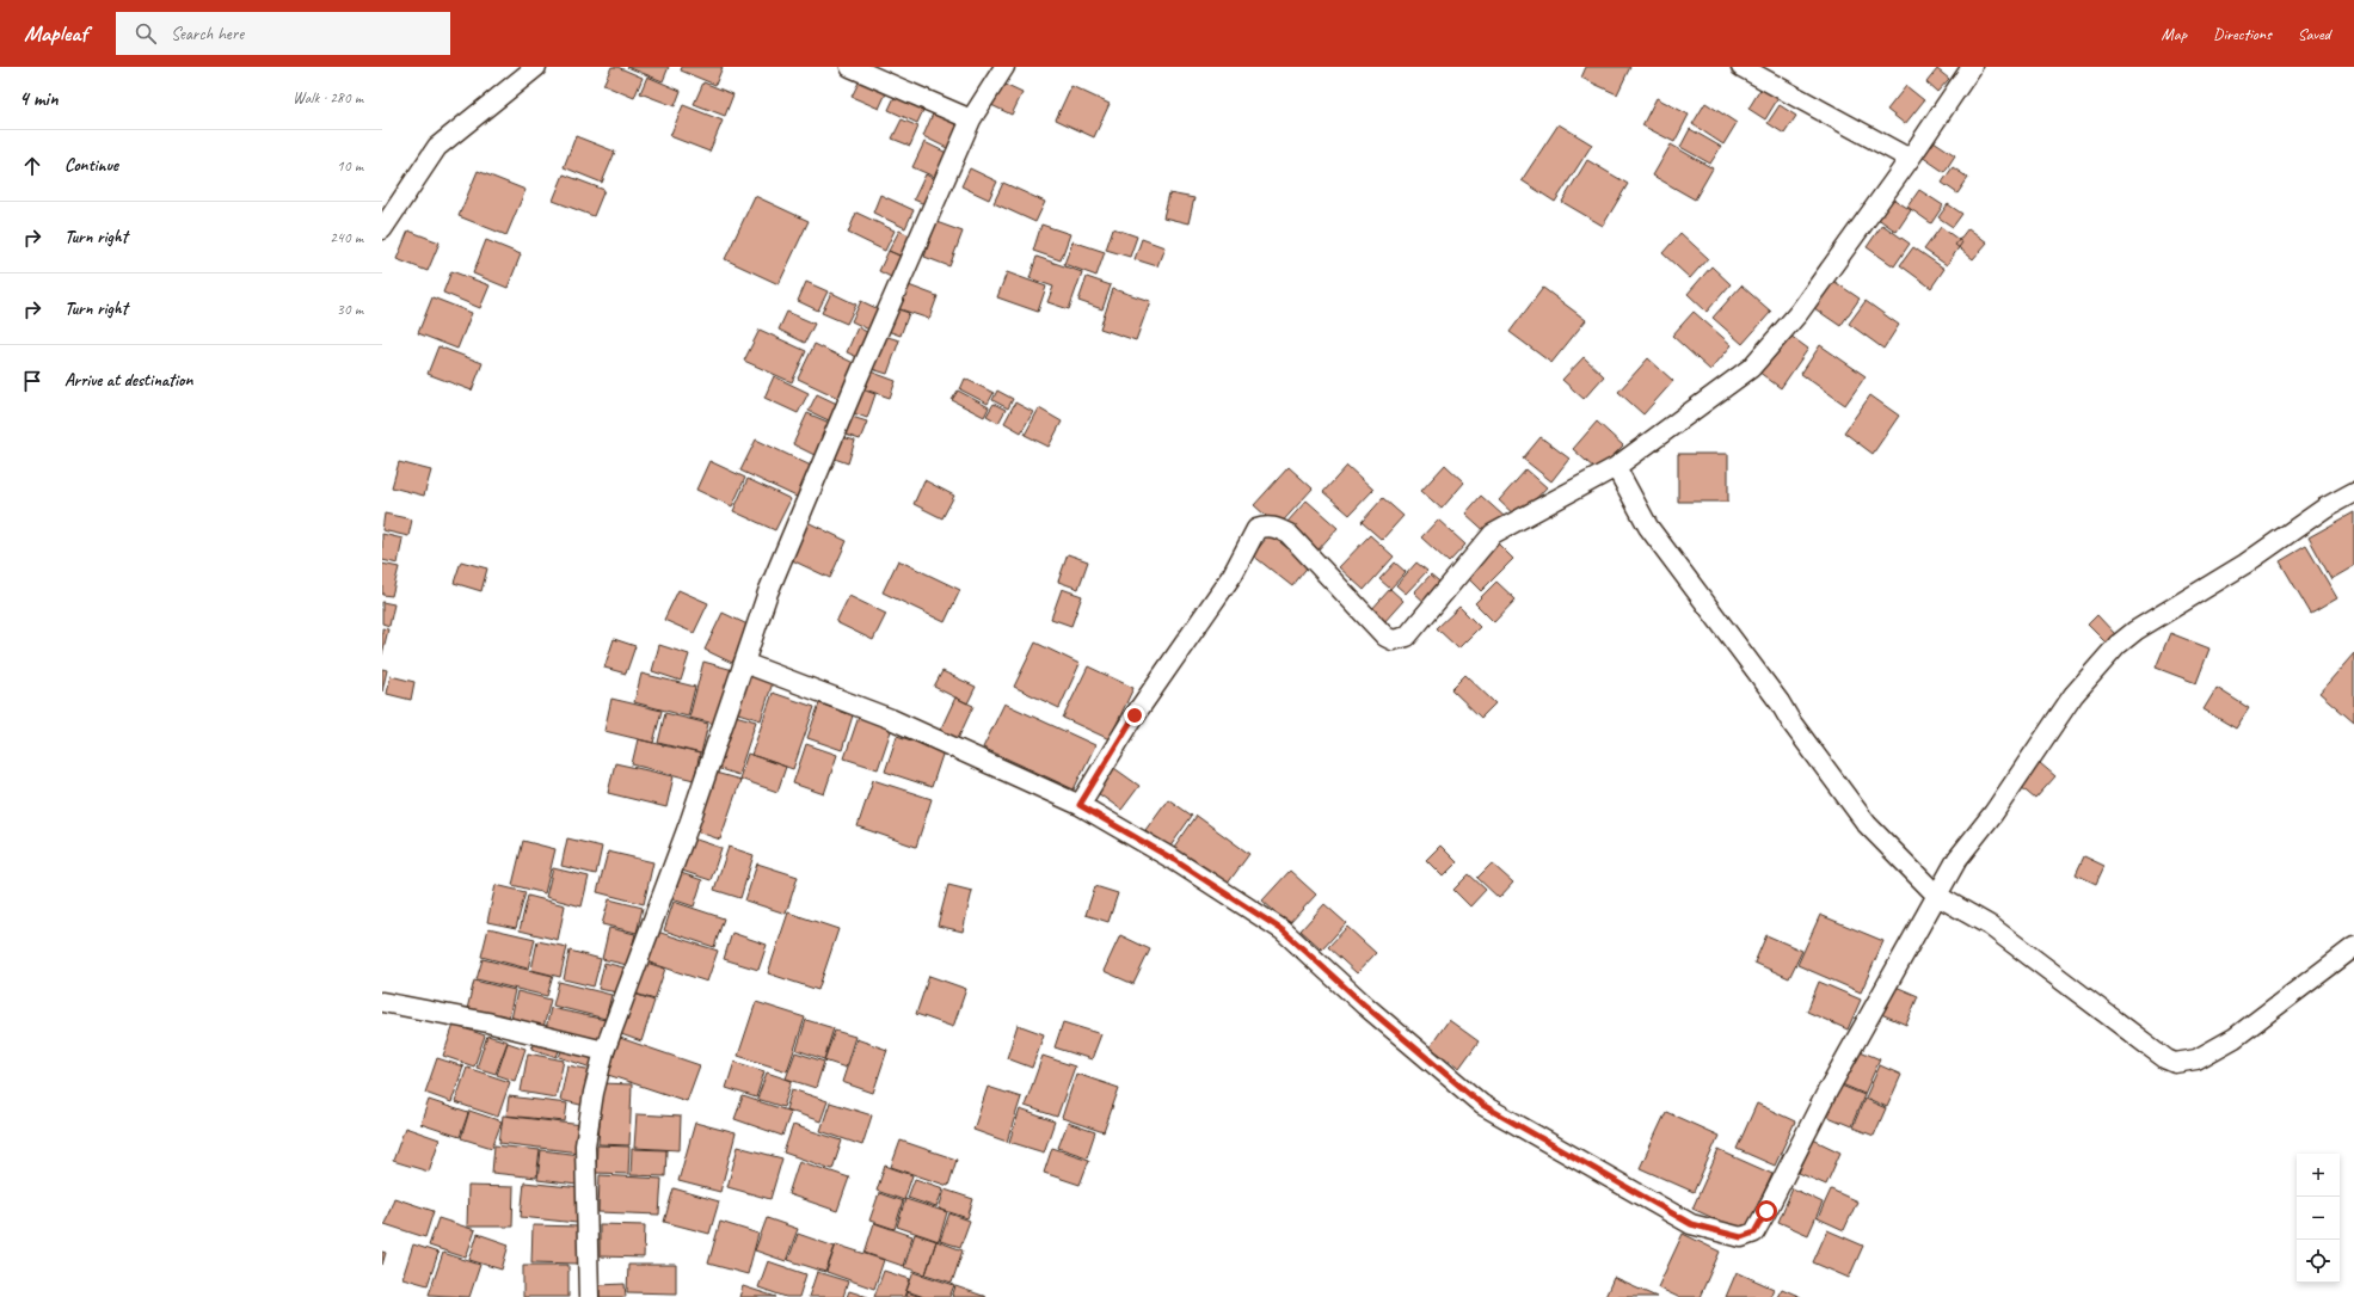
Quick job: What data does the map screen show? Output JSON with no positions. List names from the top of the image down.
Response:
{
  "page": {
    "header": "Mapleaf",
    "search": "Search here",
    "nav": ["Map", "Directions", "Saved"],
    "heading": ["4 min", "Walk · 280 m"],
    "list": [
      ["Continue", "10 m"],
      ["Turn right", "240 m"],
      ["Turn right", "30 m"],
      "Arrive at destination"
    ],
    "map_buttons": ["+", "−"]
  }
}
